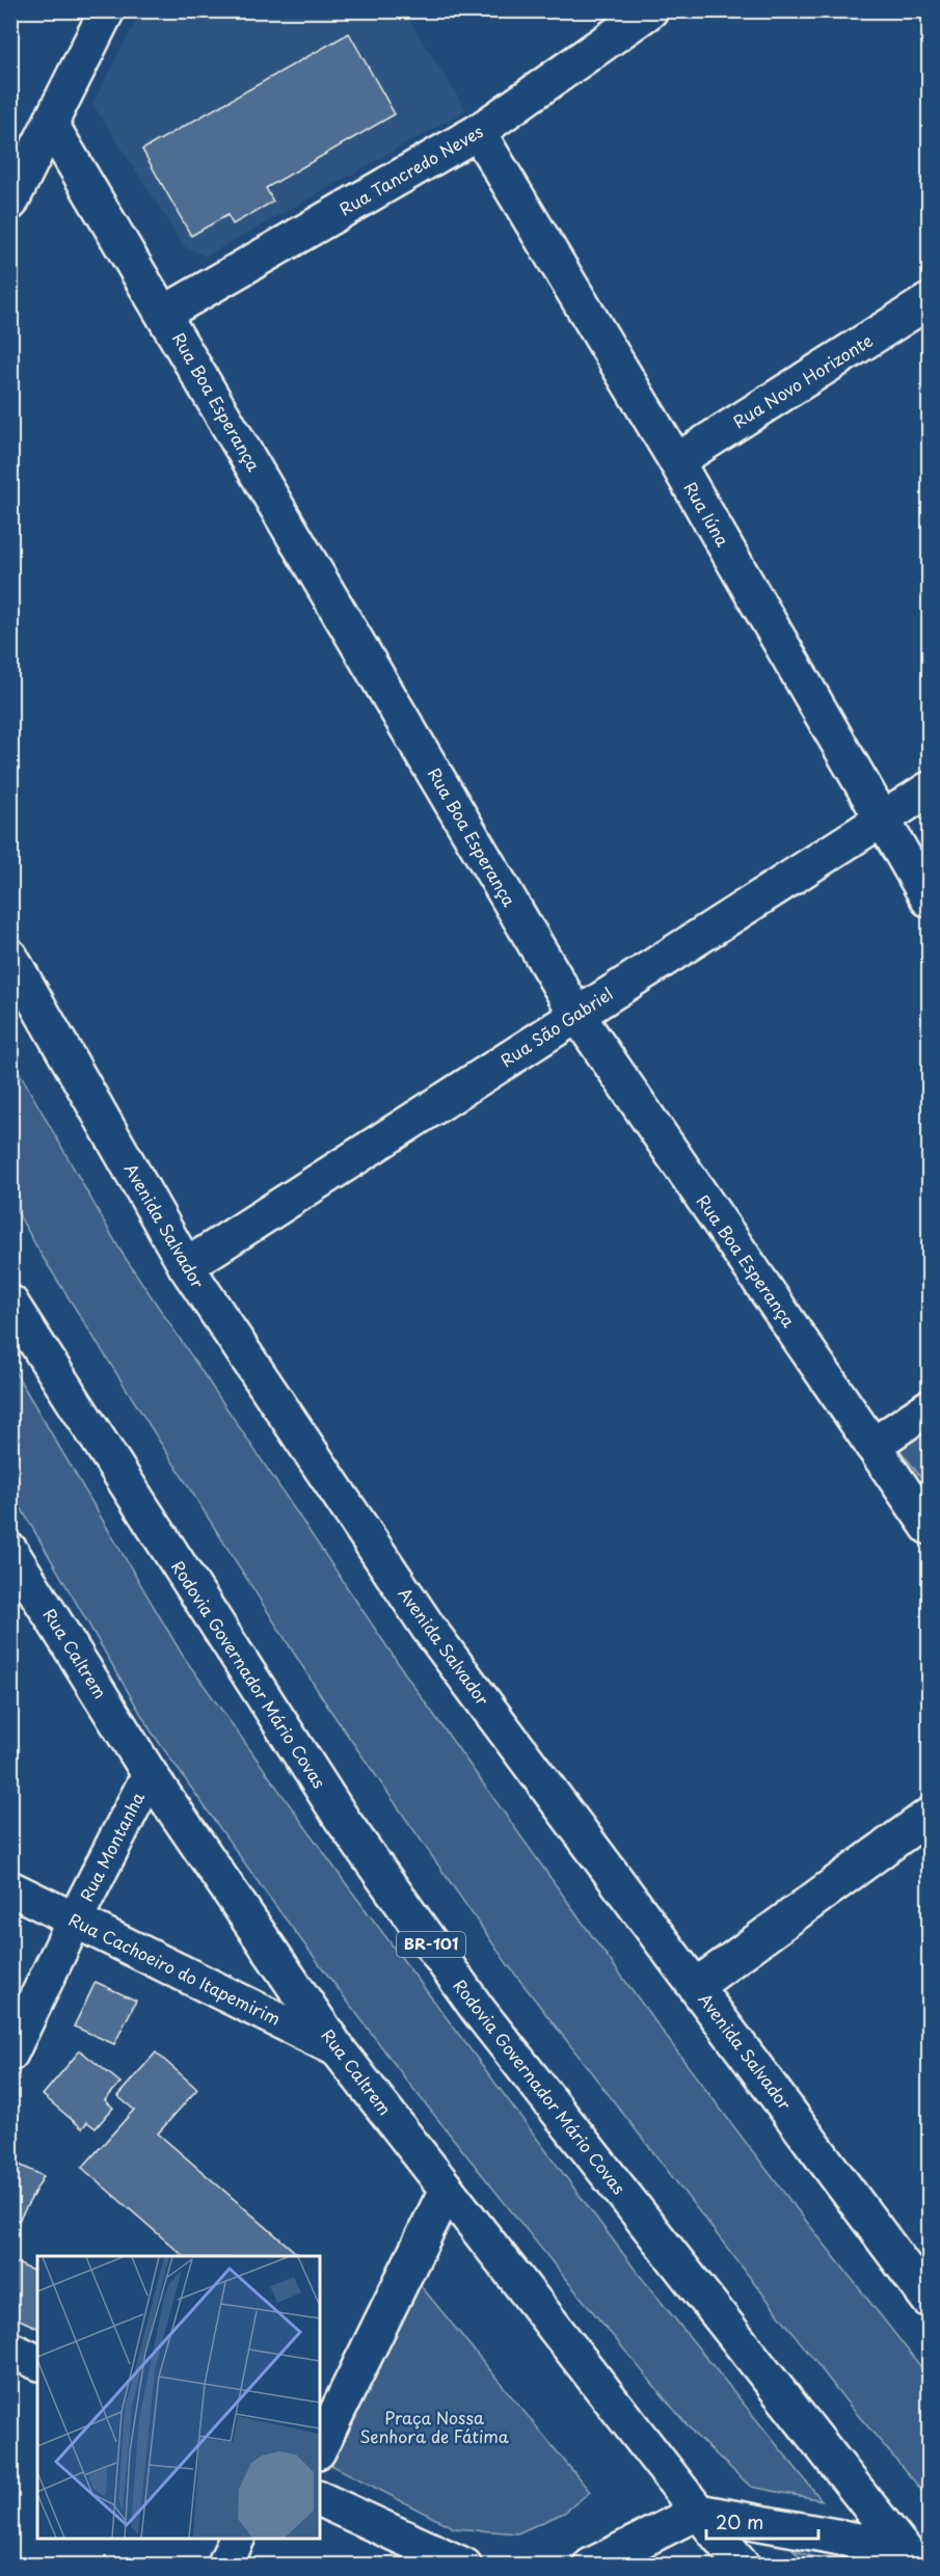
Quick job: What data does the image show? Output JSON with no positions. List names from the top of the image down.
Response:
{
  "streets": {
    "main road": [
      "Rua Tancredo Neves",
      "Rua Novo Horizonte",
      "Rua Boa Esperança",
      "Rua Iúna",
      "Rua São Gabriel",
      "Avenida Salvador",
      "Rua Caltrem",
      "Rodovia Governador Mário Covas",
      "Rua Montanha",
      "BR-101",
      "Rua Cachoeiro do Itapemirim"
    ]
  },
  "crossings": [
    ["Rua Tancredo Neves", "Rua Boa Esperança"],
    ["Rua Tancredo Neves", "Rua Iúna"],
    ["Rua Novo Horizonte", "Rua Iúna"],
    ["Rua Boa Esperança", "Rua São Gabriel"],
    ["Rua Iúna", "Rua São Gabriel"],
    ["Rua São Gabriel", "Avenida Salvador"],
    ["Rua Caltrem", "Rua Montanha"],
    ["Rua Caltrem", "Rua Cachoeiro do Itapemirim"],
    ["Rua Montanha", "Rua Cachoeiro do Itapemirim"]
  ],
  "parks": ["Praça Nossa Senhora de Fátima"],
  "scale_bar": "20 m"
}
